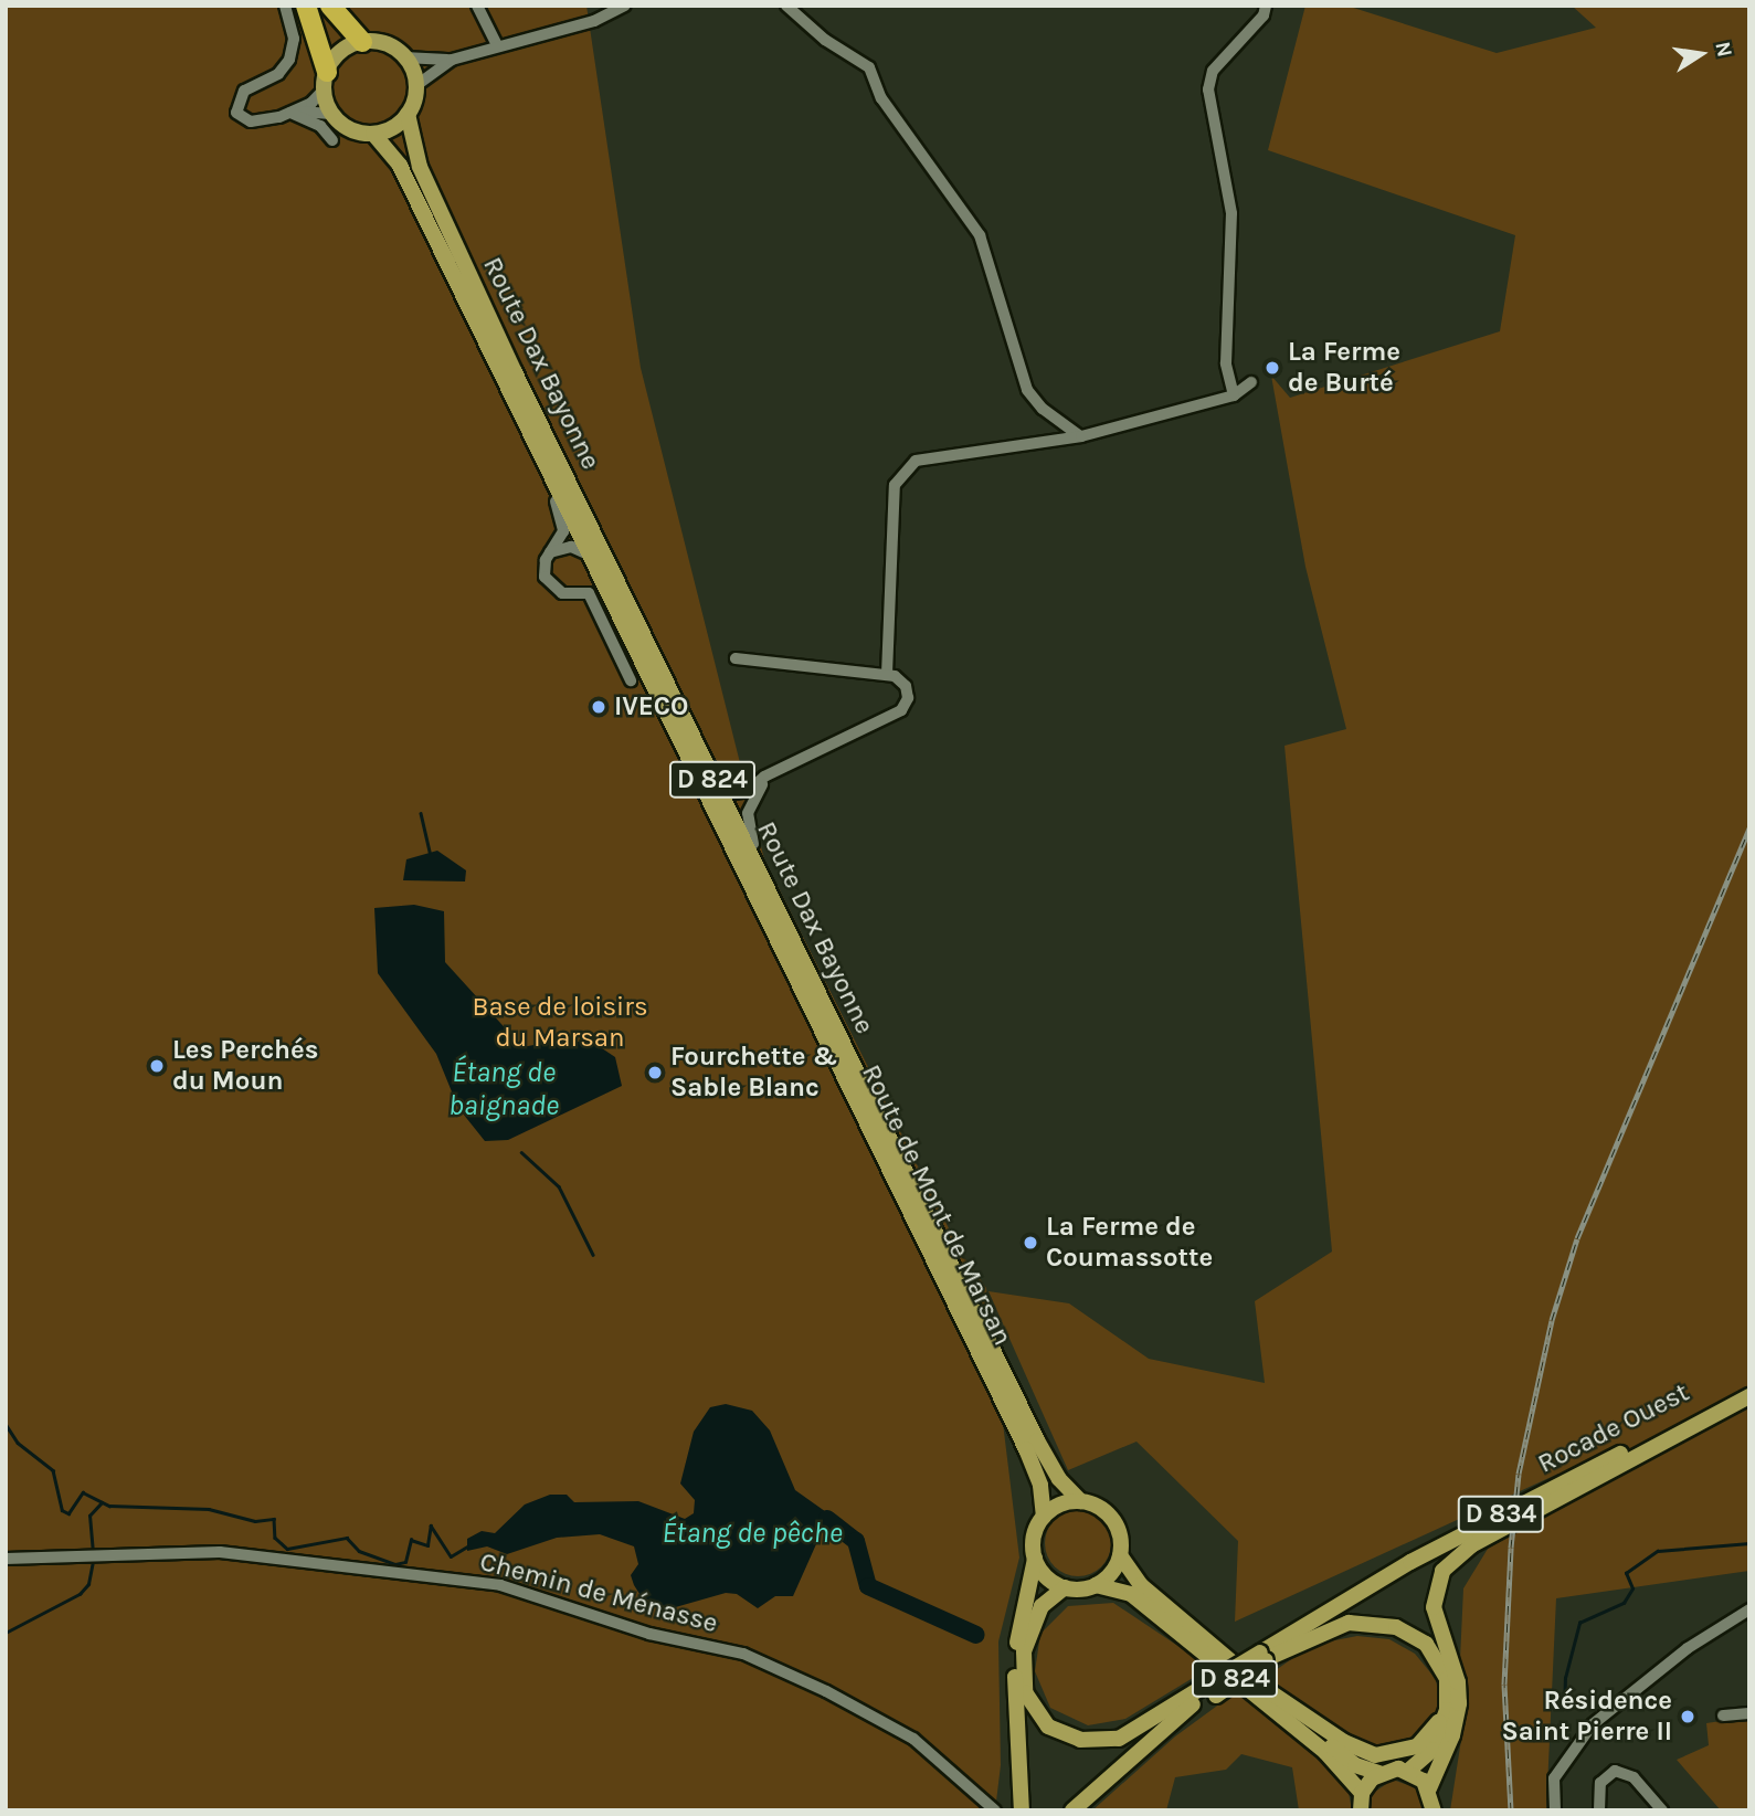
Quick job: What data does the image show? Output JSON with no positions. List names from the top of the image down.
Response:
{
  "streets": {
    "main road": [
      "Route Dax Bayonne",
      "D 824",
      "Route de Mont de Marsan",
      "Rocade Ouest",
      "D 834"
    ],
    "street": ["Chemin de Ménasse"]
  },
  "crossings": [
    ["Route Dax Bayonne", "D 824"],
    ["Route Dax Bayonne", "Route de Mont de Marsan"],
    ["D 824", "Route de Mont de Marsan"],
    ["D 824", "Rocade Ouest"],
    ["D 824", "D 834"],
    ["Rocade Ouest", "D 834"]
  ],
  "water": ["Étang de baignade", "Étang de pêche"],
  "parks": ["Base de loisirs du Marsan"],
  "places": [
    "La Ferme de Burté",
    "IVECO",
    "Les Perchés du Moun",
    "Fourchette & Sable Blanc",
    "La Ferme de Coumassotte",
    "Résidence Saint Pierre II"
  ],
  "north": "right"
}
